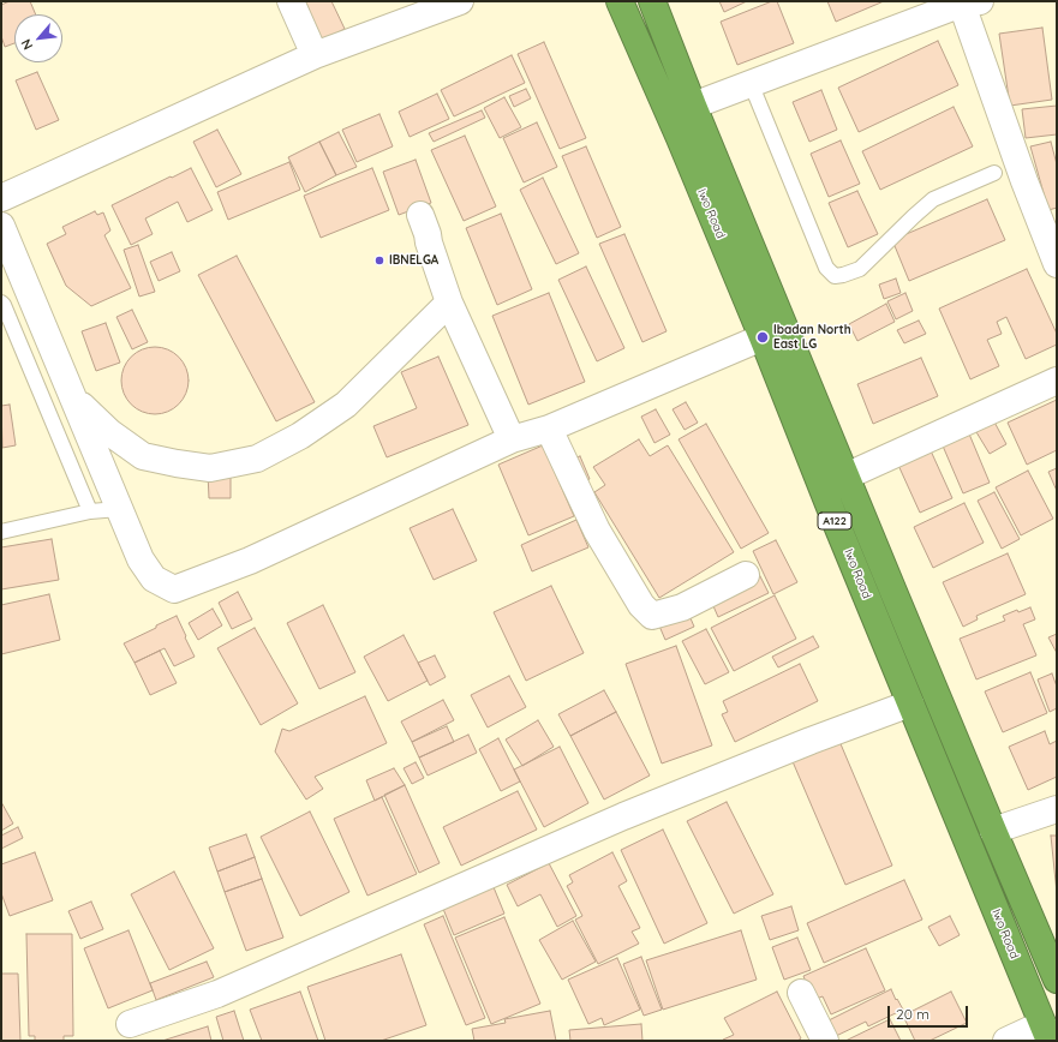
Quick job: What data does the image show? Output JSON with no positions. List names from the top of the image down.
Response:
{
  "streets": {
    "highway": ["Iwo Road", "A122"]
  },
  "places": ["IBNELGA", "Ibadan North East LG"],
  "scale_bar": "20 m",
  "north": "bottom left"
}
